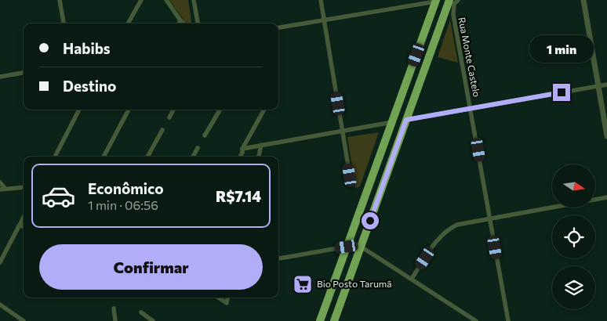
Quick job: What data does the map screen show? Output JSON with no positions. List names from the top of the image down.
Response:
{
  "streets": {
    "street": ["Rua Monte Castelo"]
  },
  "places": {
    "supermarket": ["Bio Posto Tarumã"]
  },
  "north": "right",
  "page": {
    "banner": ["Habibs", "Destino"],
    "bubble": "1 min",
    "list": [
      {
        "name": "Econômico",
        "note": "1 min · 06:56",
        "value": "R$7.14"
      }
    ],
    "buttons": "Confirmar"
  }
}
